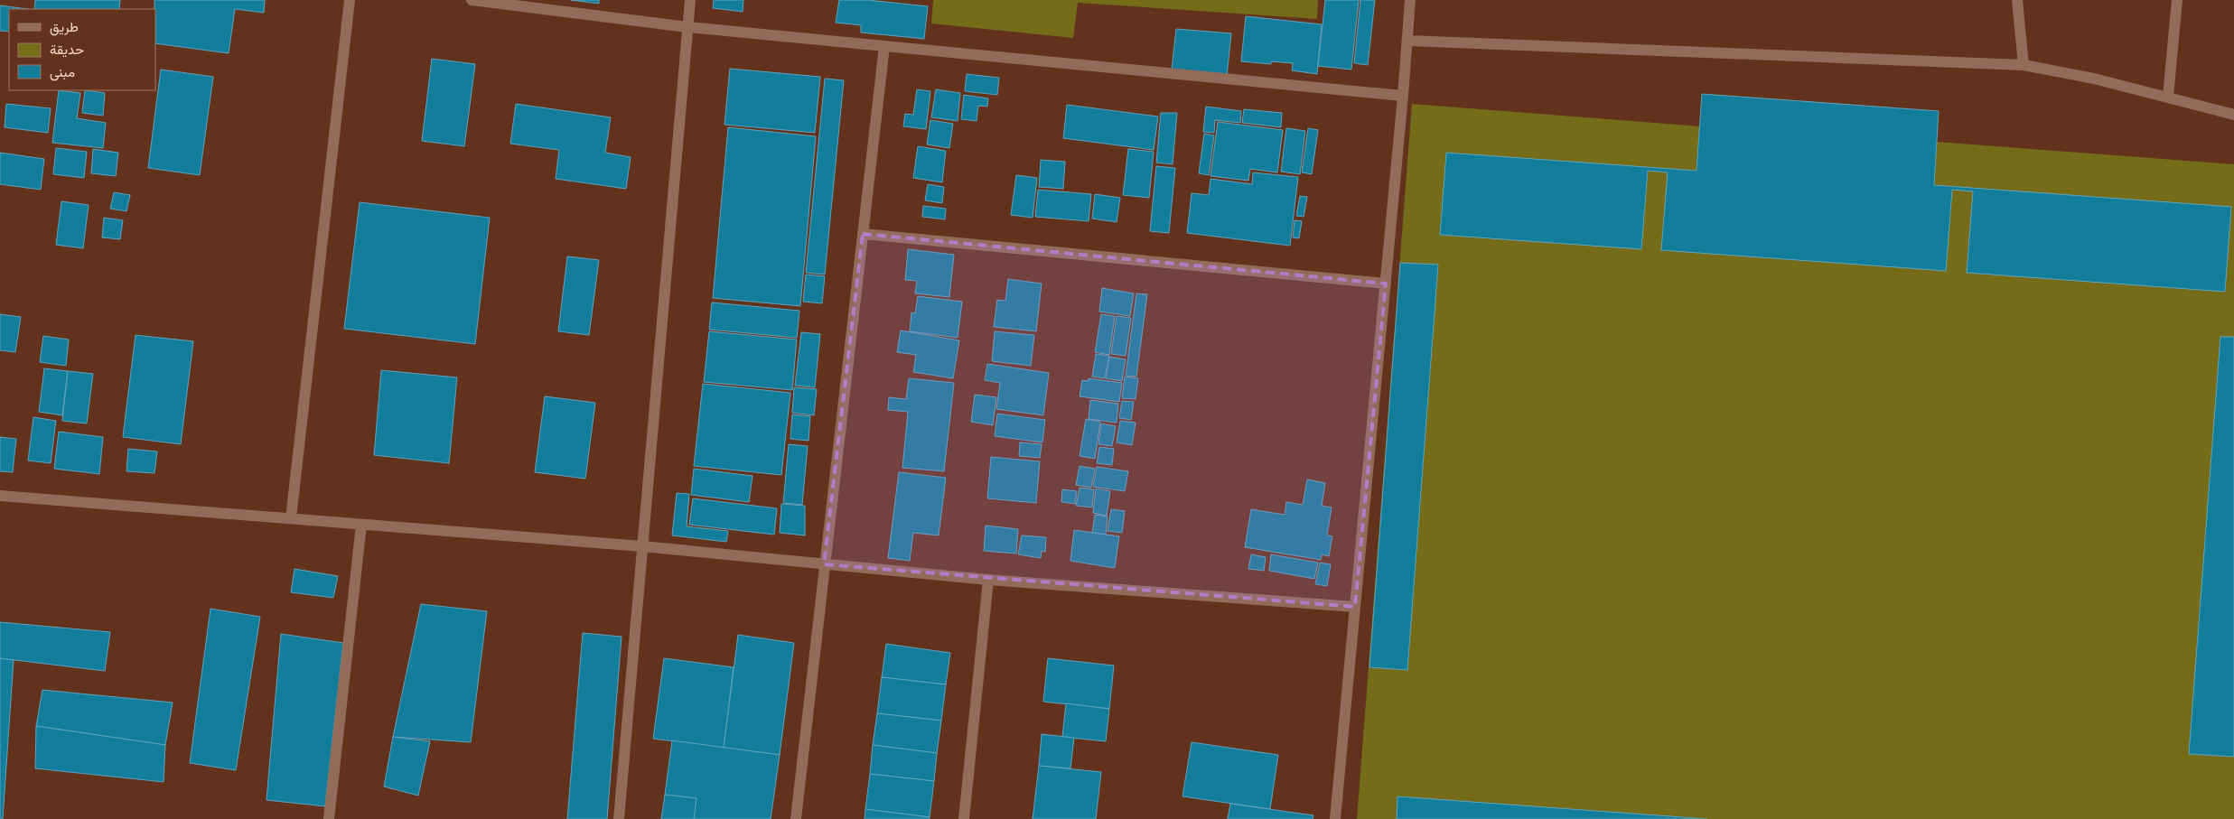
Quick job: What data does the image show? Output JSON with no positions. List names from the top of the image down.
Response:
{
  "legend": ["طريق", "حديقة", "مبنى"]
}
